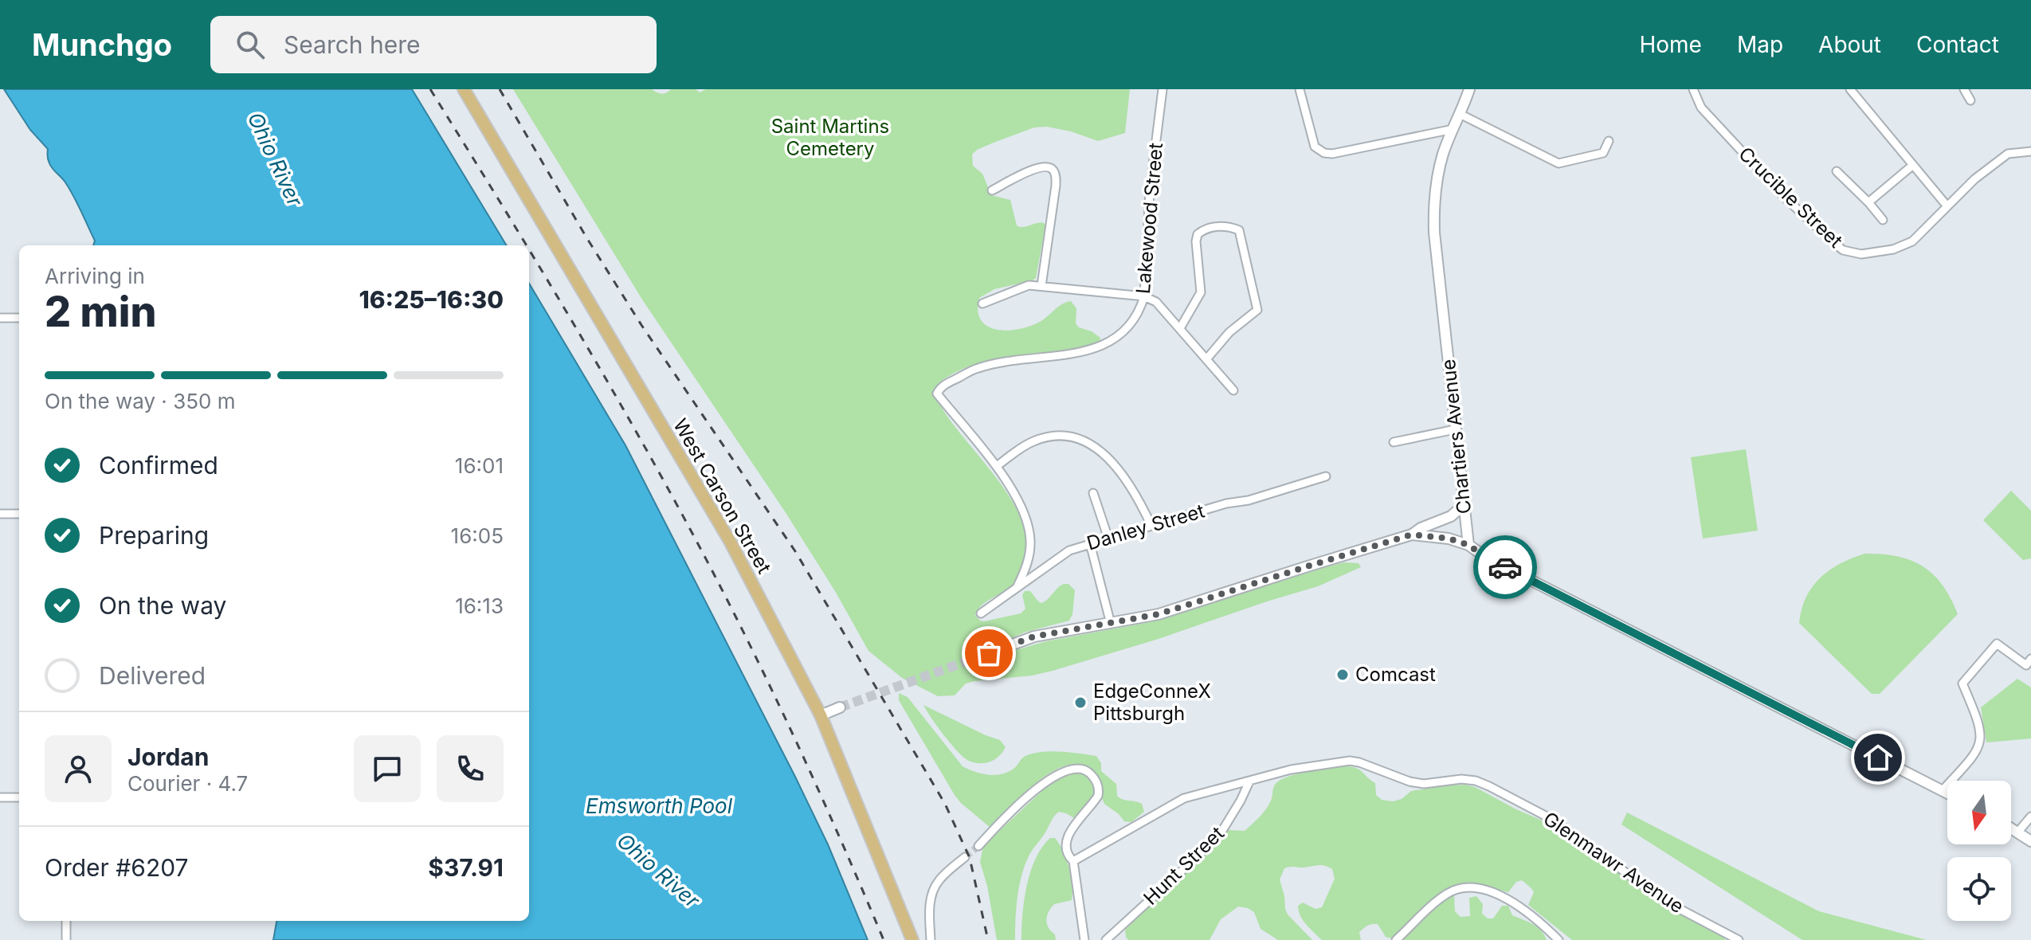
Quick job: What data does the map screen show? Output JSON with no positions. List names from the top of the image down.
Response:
{
  "streets": {
    "main road": ["West Carson Street"],
    "street": [
      "Crucible Street",
      "Lakewood Street",
      "Chartiers Avenue",
      "Danley Street",
      "Glenmawr Avenue",
      "Hunt Street"
    ]
  },
  "crossings": [
    ["Glenmawr Avenue", "Hunt Street"]
  ],
  "water": ["Ohio River", "Emsworth Pool"],
  "parks": ["Saint Martins Cemetery"],
  "places": ["Comcast", "EdgeConneX Pittsburgh"],
  "north": "bottom",
  "page": {
    "header": "Munchgo",
    "search": "Search here",
    "nav": [
      "Home",
      "Map",
      "About",
      "Contact"
    ],
    "heading": ["2 min", "Arriving in", "16:25–16:30"],
    "panel": [
      "Jordan",
      "Courier · 4.7",
      "Order #6207",
      "$37.91"
    ],
    "bar": "On the way · 350 m",
    "list": [
      ["Confirmed", "16:01"],
      ["Preparing", "16:05"],
      ["On the way", "16:13"],
      "Delivered"
    ]
  }
}
